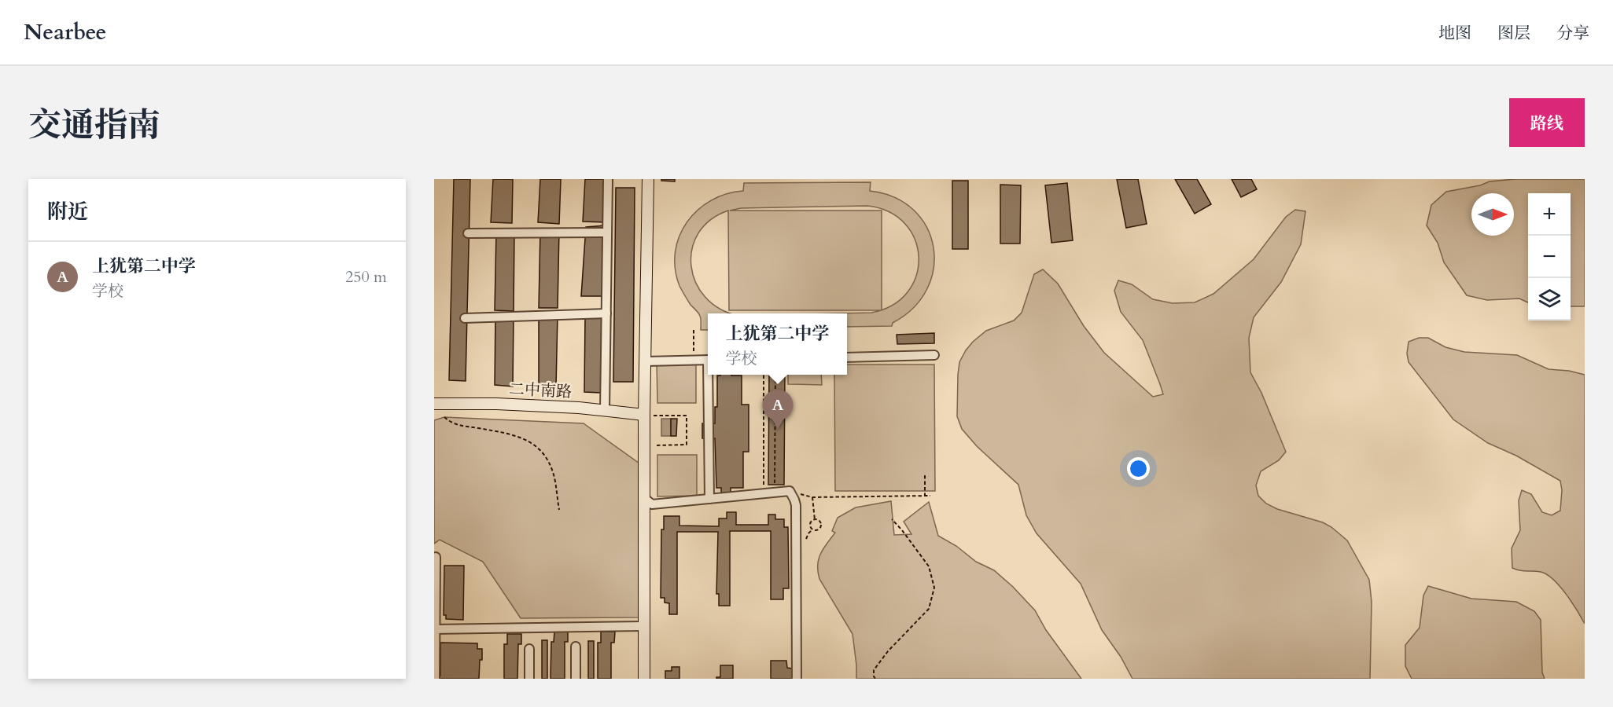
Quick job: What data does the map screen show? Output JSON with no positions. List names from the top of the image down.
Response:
{
  "streets": {
    "street": ["二中南路"]
  },
  "north": "right",
  "page": {
    "header": "Nearbee",
    "nav": ["地图", "图层", "分享"],
    "title": "交通指南",
    "buttons": "路线",
    "heading": "附近",
    "map_buttons": ["+", "−"],
    "list": [
      {
        "mark": "A",
        "name": "上犹第二中学",
        "note": "学校",
        "value": "250 m"
      }
    ],
    "popup": ["上犹第二中学", "学校"],
    "pins": "A"
  }
}
